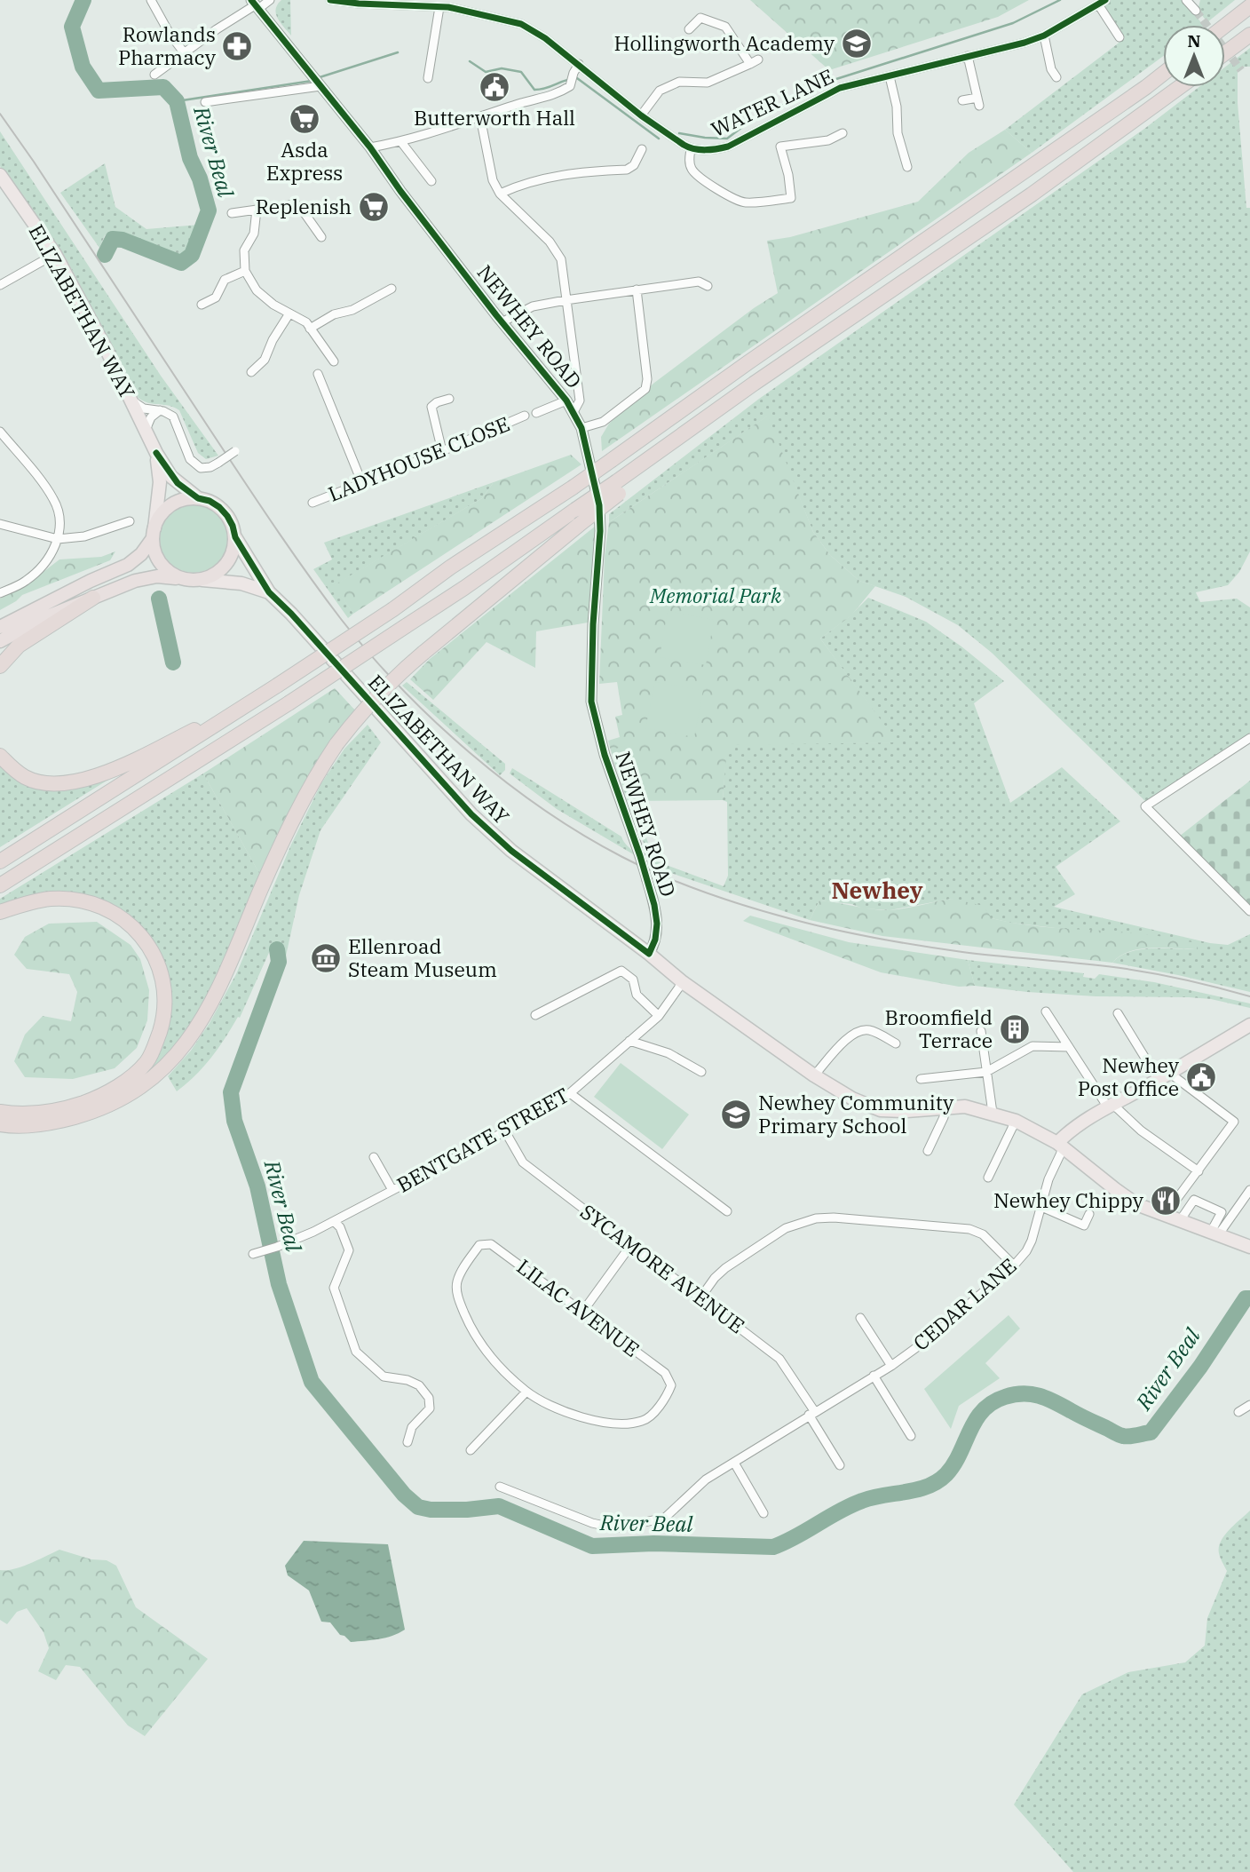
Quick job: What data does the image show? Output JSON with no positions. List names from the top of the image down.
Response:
{
  "streets": {
    "main road": ["ELIZABETHAN WAY"],
    "street": [
      "WATER LANE",
      "NEWHEY ROAD",
      "LADYHOUSE CLOSE",
      "BENTGATE STREET",
      "SYCAMORE AVENUE",
      "CEDAR LANE",
      "LILAC AVENUE"
    ]
  },
  "crossings": [
    ["ELIZABETHAN WAY", "NEWHEY ROAD"],
    ["BENTGATE STREET", "SYCAMORE AVENUE"],
    ["SYCAMORE AVENUE", "CEDAR LANE"]
  ],
  "districts": ["Newhey"],
  "water": ["River Beal"],
  "parks": ["Memorial Park"],
  "places": {
    "school or university": ["Hollingworth Academy", "Newhey Community Primary School"],
    "pharmacy": ["Rowlands Pharmacy"],
    "public building": ["Butterworth Hall", "Newhey Post Office"],
    "supermarket": ["Asda Express", "Replenish"],
    "museum": ["Ellenroad Steam Museum"],
    "building": ["Broomfield Terrace"],
    "restaurant": ["Newhey Chippy"]
  },
  "north": "top"
}
